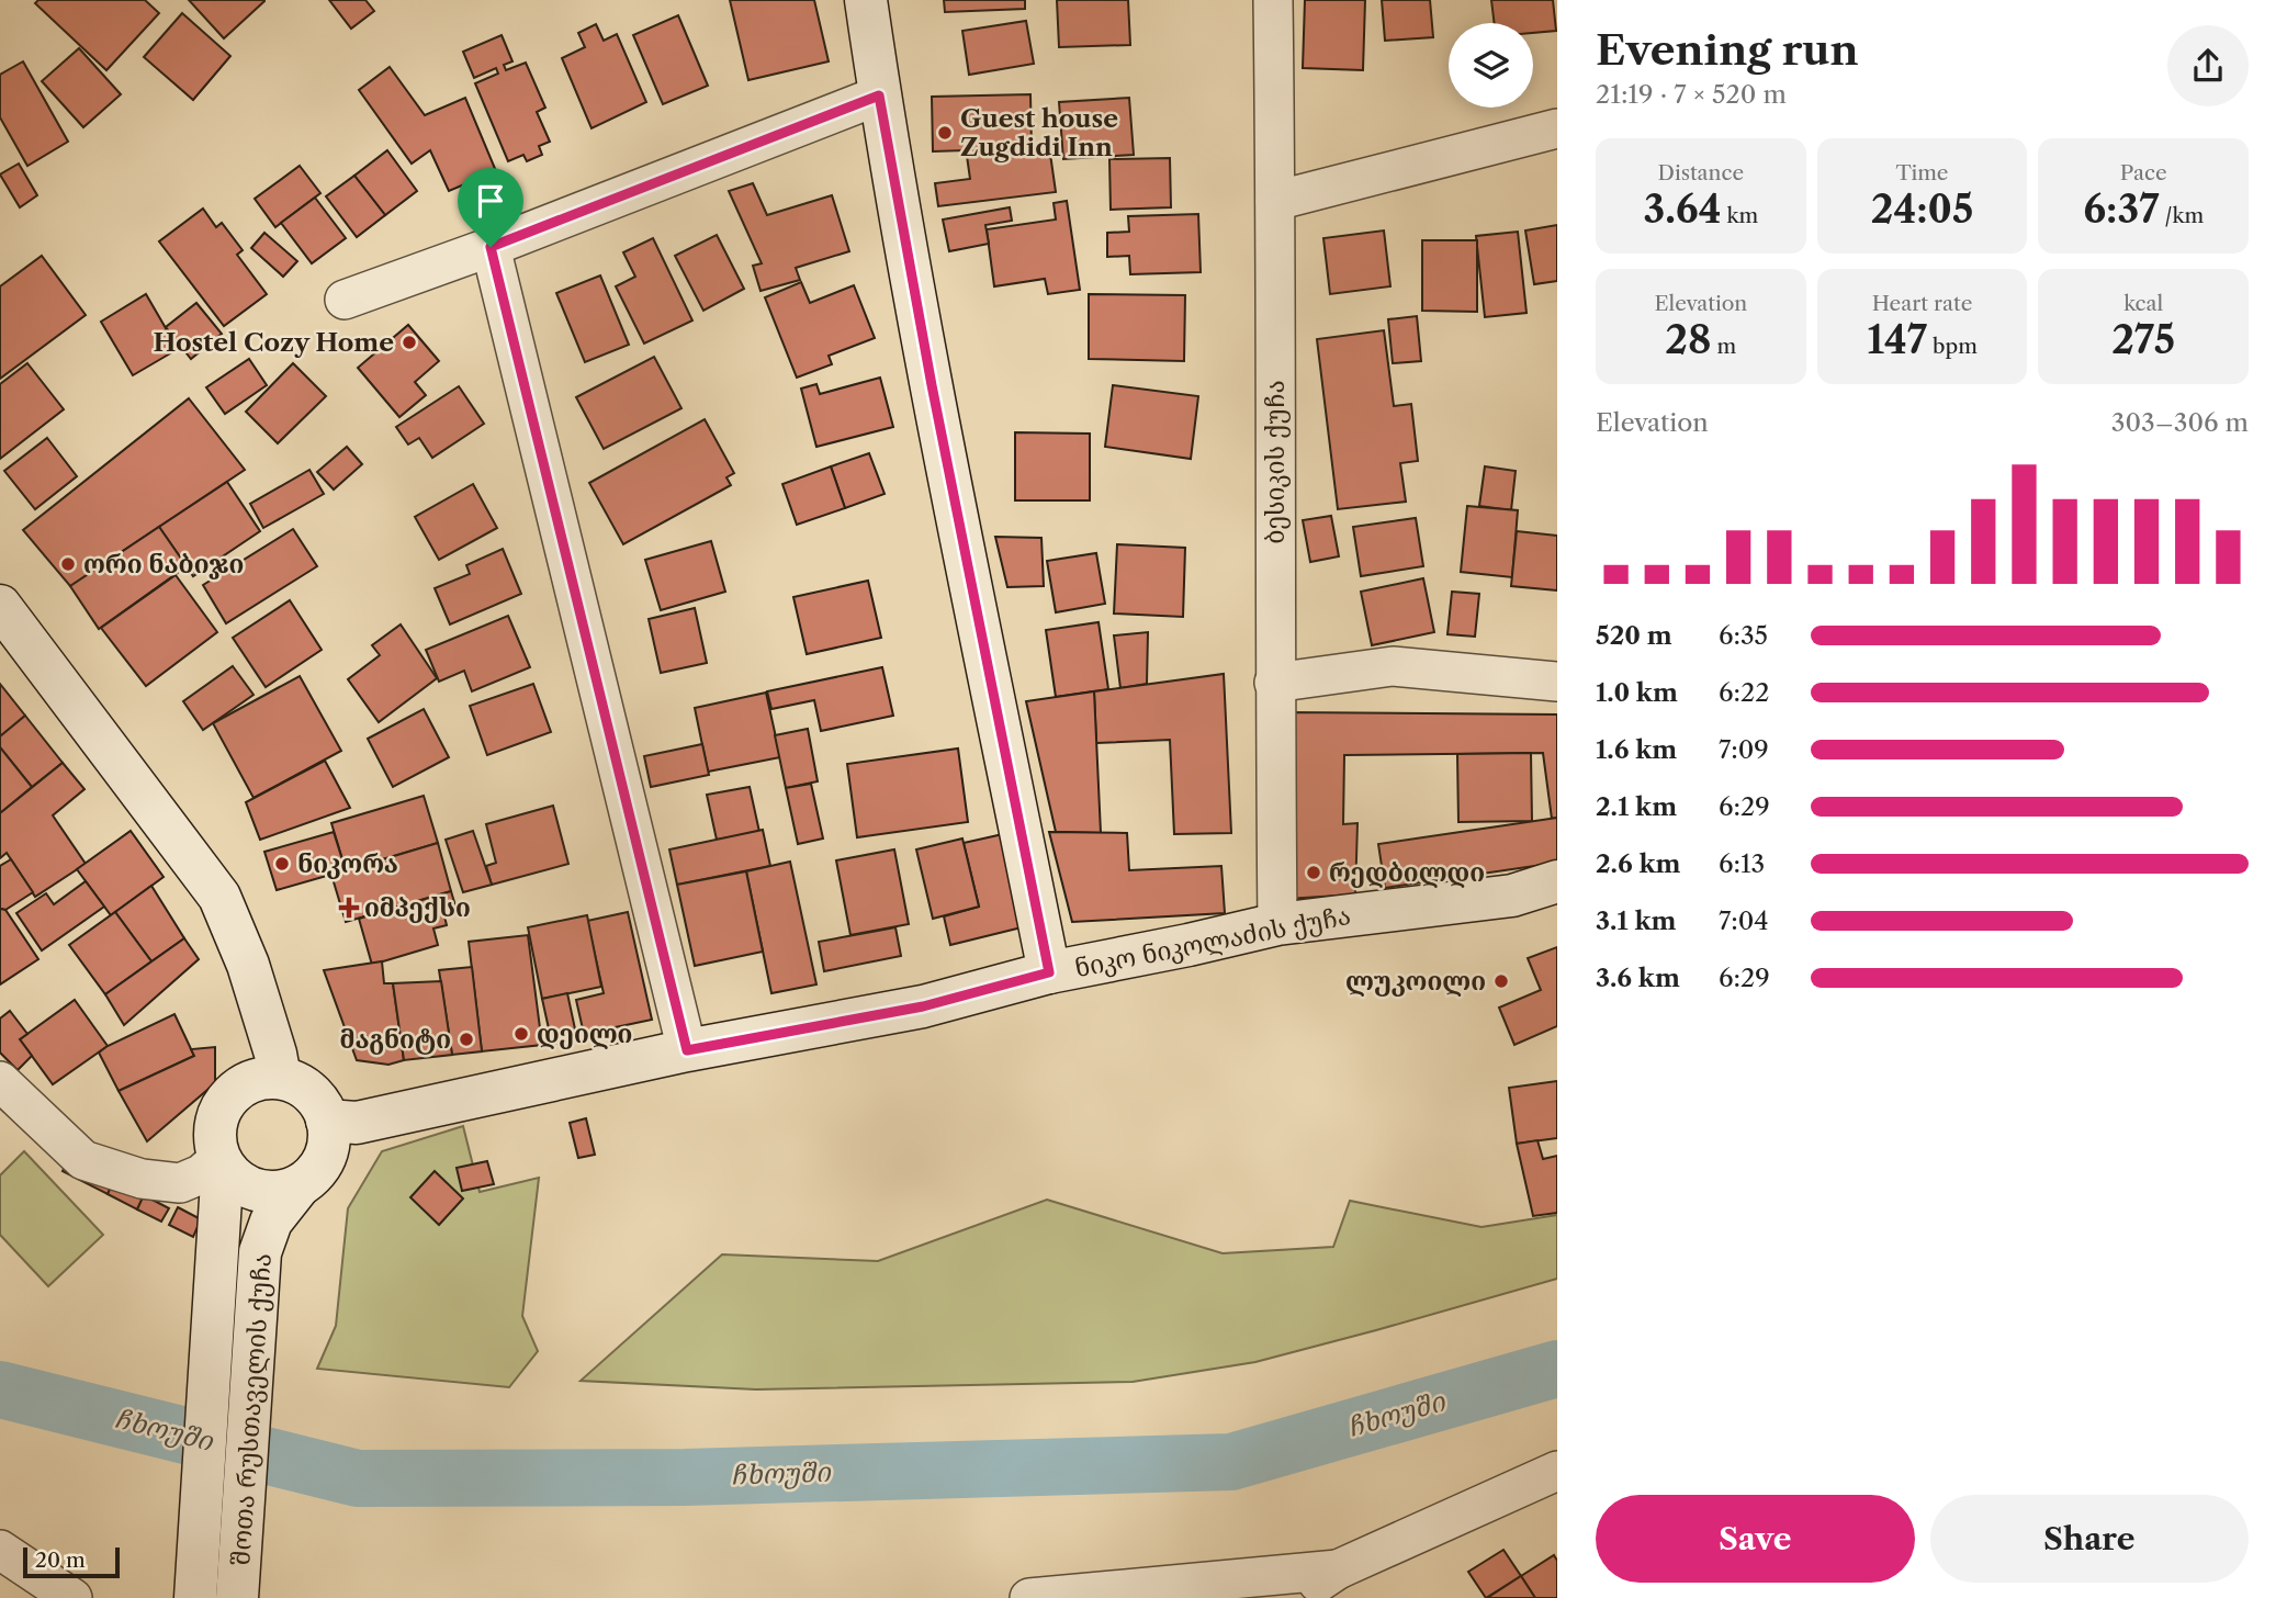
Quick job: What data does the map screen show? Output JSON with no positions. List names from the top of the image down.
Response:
{
  "streets": {
    "street": ["ბესიკის ქუჩა", "ნიკო ნიკოლაძის ქუჩა", "შოთა რუსთაველის ქუჩა"]
  },
  "crossings": [
    ["ბესიკის ქუჩა", "ნიკო ნიკოლაძის ქუჩა"],
    ["ნიკო ნიკოლაძის ქუჩა", "შოთა რუსთაველის ქუჩა"]
  ],
  "water": ["ჩხოუში"],
  "places": {
    "other": [
      "Guest house Zugdidi Inn",
      "Hostel Cozy Home",
      "ორი ნაბიჯი",
      "ნიკორა",
      "რედბილდი",
      "ლუკოილი",
      "დეილი",
      "მაგნიტი"
    ],
    "health": ["იმპექსი"]
  },
  "scale_bar": "20 m",
  "page": {
    "heading": ["Evening run", "21:19 · 7 × 520 m"],
    "stats": [
      ["Distance", "3.64 km"],
      ["Time", "24:05"],
      ["Pace", "6:37 /km"],
      ["Elevation", "28 m"],
      ["Heart rate", "147 bpm"],
      ["kcal", "275"]
    ],
    "chart": ["Elevation", "303–306 m"],
    "list": [
      {
        "name": "520 m",
        "note": "6:35"
      },
      {
        "name": "1.0 km",
        "note": "6:22"
      },
      {
        "name": "1.6 km",
        "note": "7:09"
      },
      {
        "name": "2.1 km",
        "note": "6:29"
      },
      {
        "name": "2.6 km",
        "note": "6:13"
      },
      {
        "name": "3.1 km",
        "note": "7:04"
      },
      {
        "name": "3.6 km",
        "note": "6:29"
      }
    ],
    "buttons": ["Save", "Share"],
    "scale": "20 m"
  }
}
